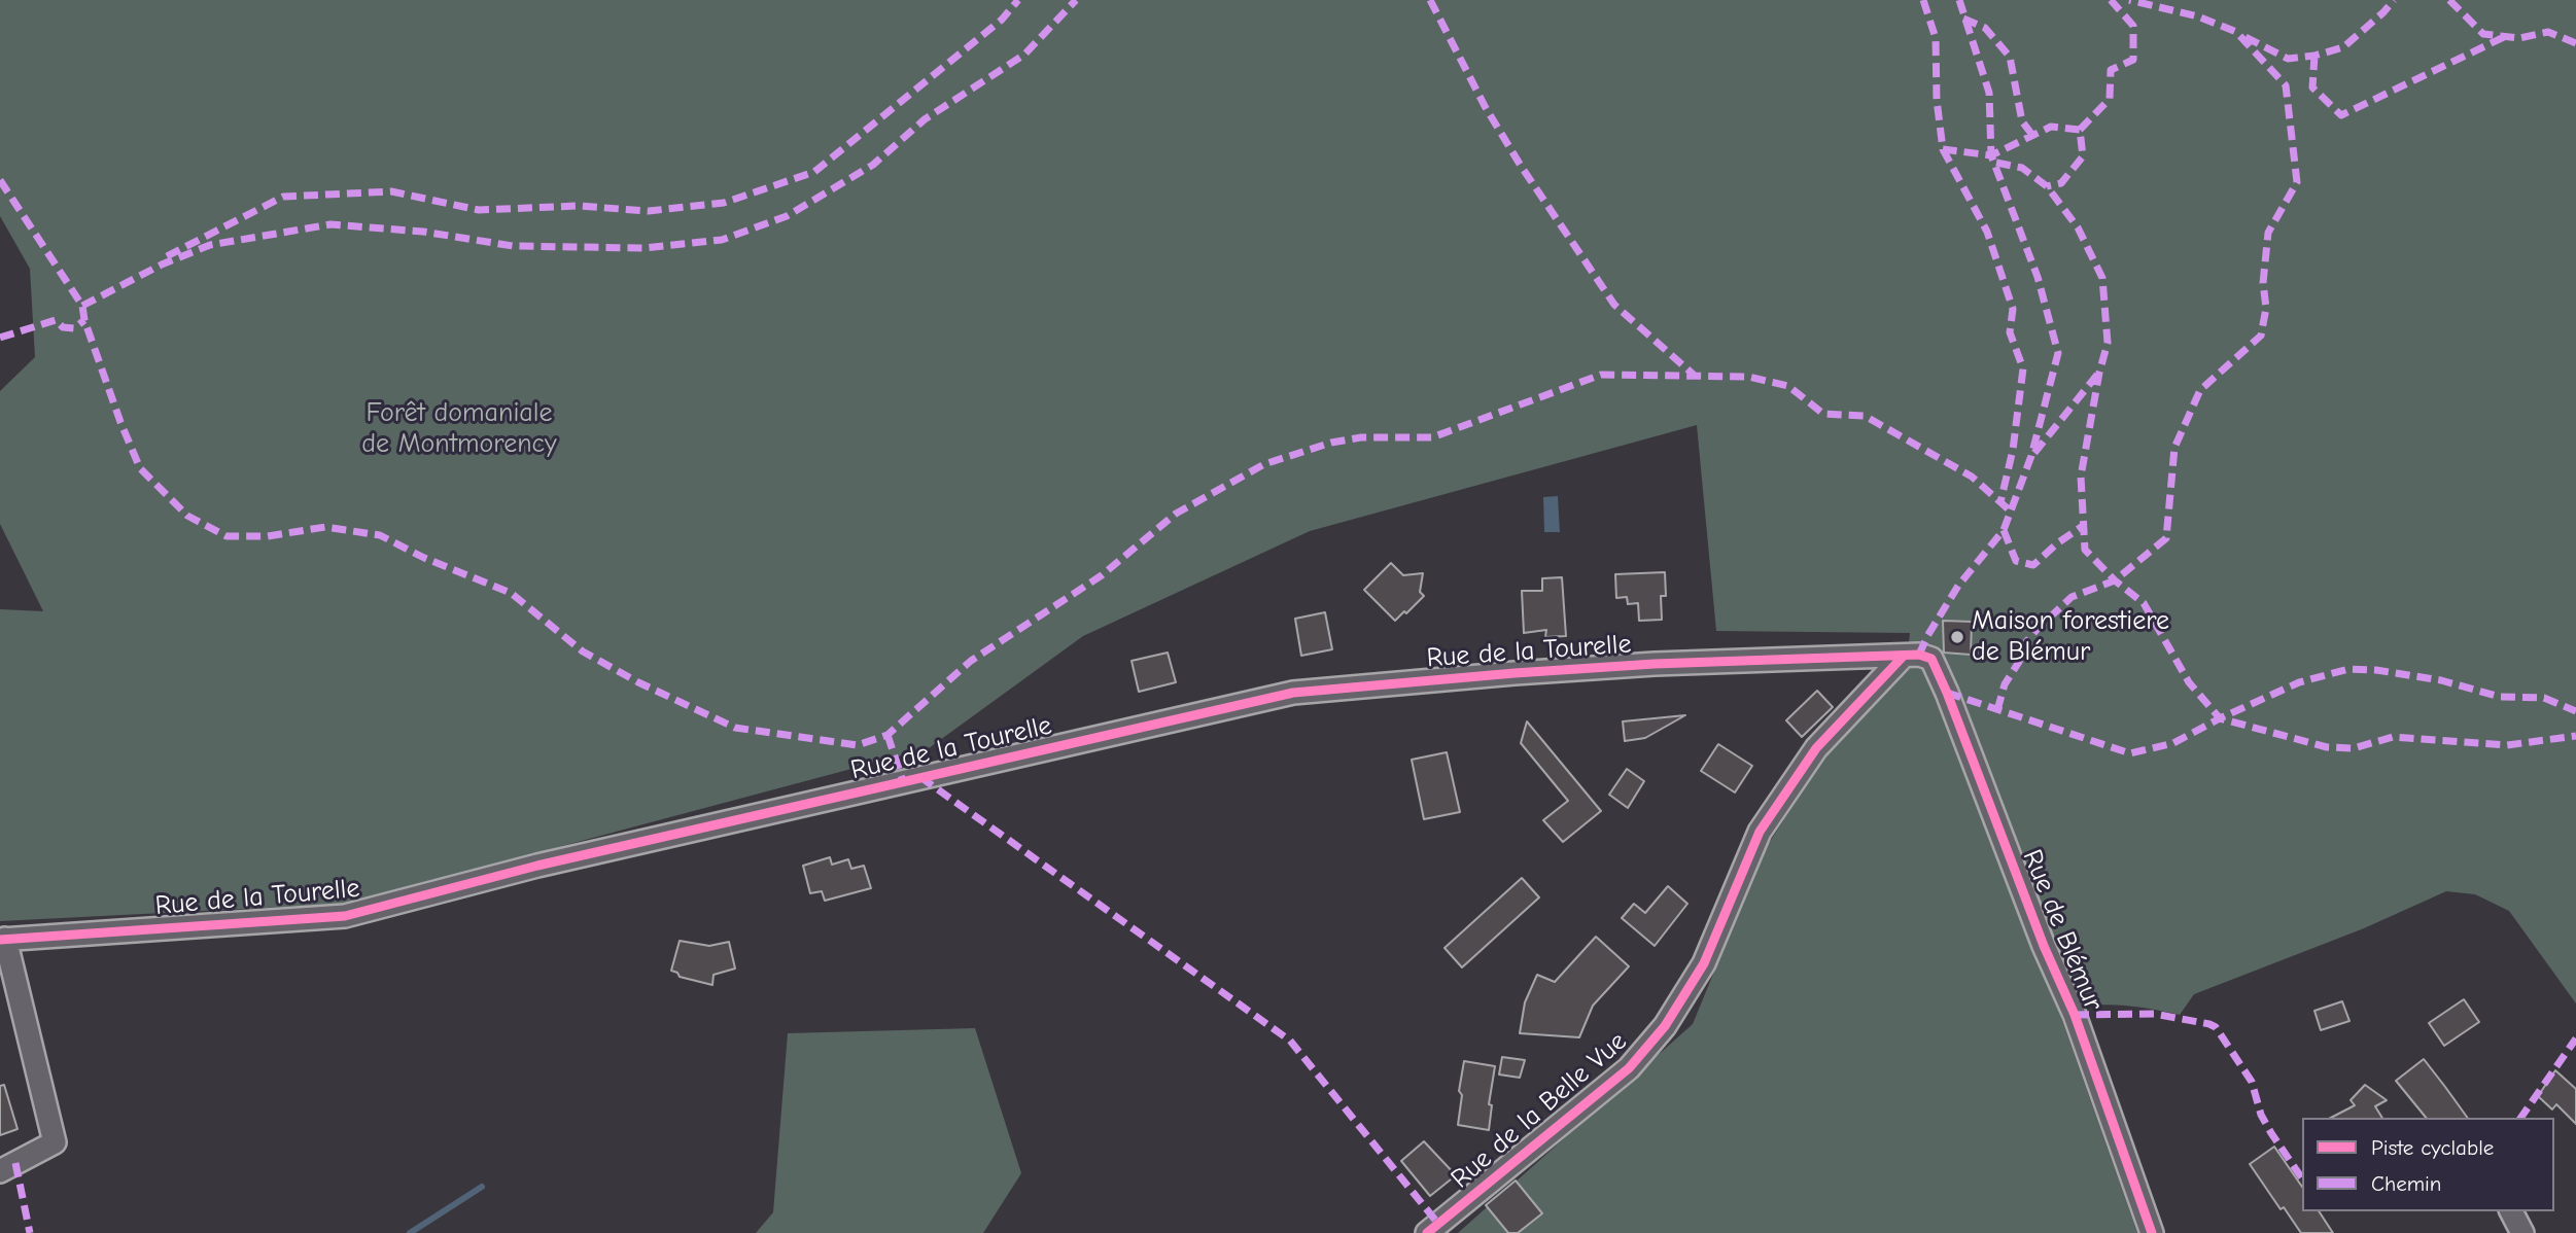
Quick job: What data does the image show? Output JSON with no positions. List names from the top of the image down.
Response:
{
  "streets": {
    "street": ["Rue de la Tourelle", "Rue de Blémur", "Rue de la Belle Vue"]
  },
  "crossings": [
    ["Rue de la Tourelle", "Rue de Blémur"],
    ["Rue de la Tourelle", "Rue de la Belle Vue"],
    ["Rue de Blémur", "Rue de la Belle Vue"]
  ],
  "parks": ["Forêt domaniale de Montmorency"],
  "places": ["Maison forestiere de Blémur"],
  "legend": ["Piste cyclable", "Chemin"]
}
